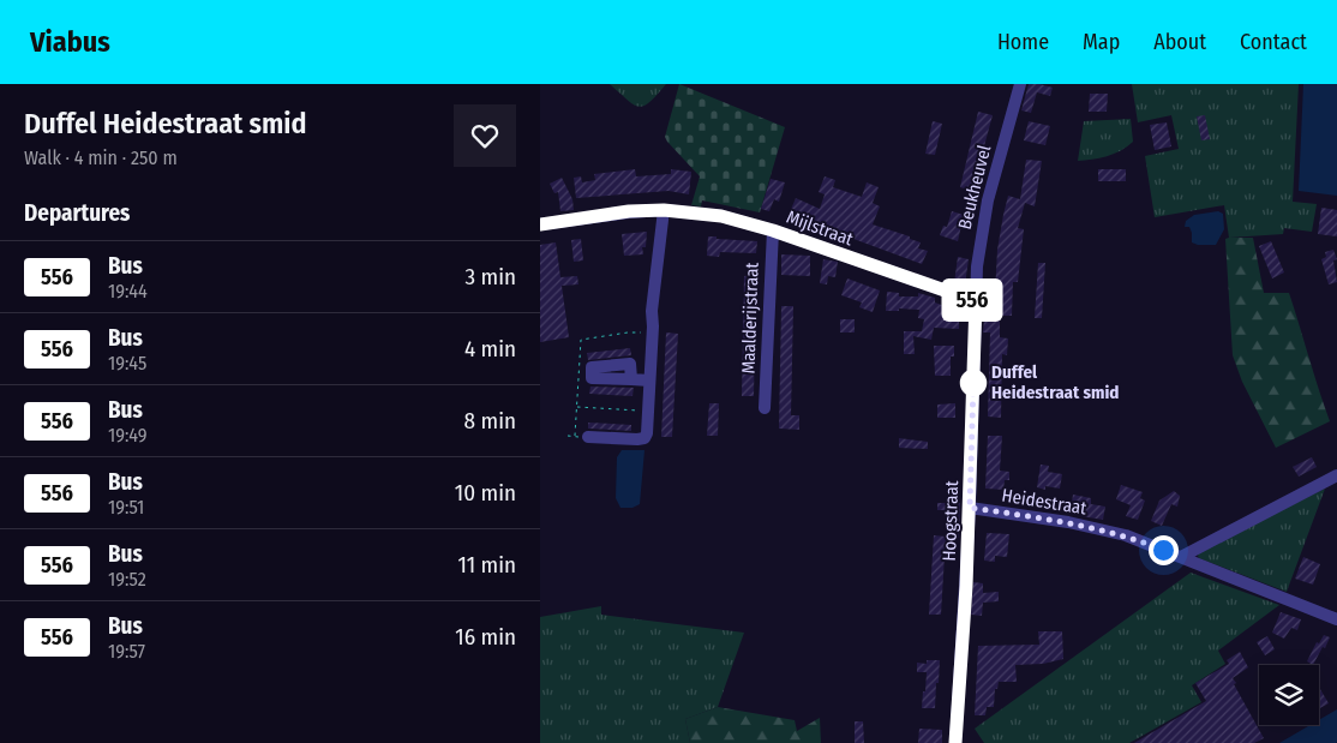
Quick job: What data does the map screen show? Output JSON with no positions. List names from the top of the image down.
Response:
{
  "streets": {
    "street": [
      "Beukheuvel",
      "Mijlstraat",
      "Maalderijstraat",
      "Heidestraat",
      "Hoogstraat"
    ]
  },
  "crossings": [
    ["Beukheuvel", "Mijlstraat"],
    ["Beukheuvel", "Hoogstraat"],
    ["Mijlstraat", "Maalderijstraat"],
    ["Mijlstraat", "Hoogstraat"],
    ["Heidestraat", "Hoogstraat"]
  ],
  "places": ["Duffel Heidestraat smid"],
  "lines": ["bus line 556"],
  "page": {
    "header": "Viabus",
    "nav": [
      "Home",
      "Map",
      "About",
      "Contact"
    ],
    "heading": [
      ["Duffel Heidestraat smid", "Walk · 4 min · 250 m"],
      "Departures"
    ],
    "on_map": "556",
    "list": [
      {
        "mark": "556",
        "name": "Bus",
        "note": "19:44",
        "value": "3 min"
      },
      {
        "mark": "556",
        "name": "Bus",
        "note": "19:45",
        "value": "4 min"
      },
      {
        "mark": "556",
        "name": "Bus",
        "note": "19:49",
        "value": "8 min"
      },
      {
        "mark": "556",
        "name": "Bus",
        "note": "19:51",
        "value": "10 min"
      },
      {
        "mark": "556",
        "name": "Bus",
        "note": "19:52",
        "value": "11 min"
      },
      {
        "mark": "556",
        "name": "Bus",
        "note": "19:57",
        "value": "16 min"
      }
    ]
  }
}
